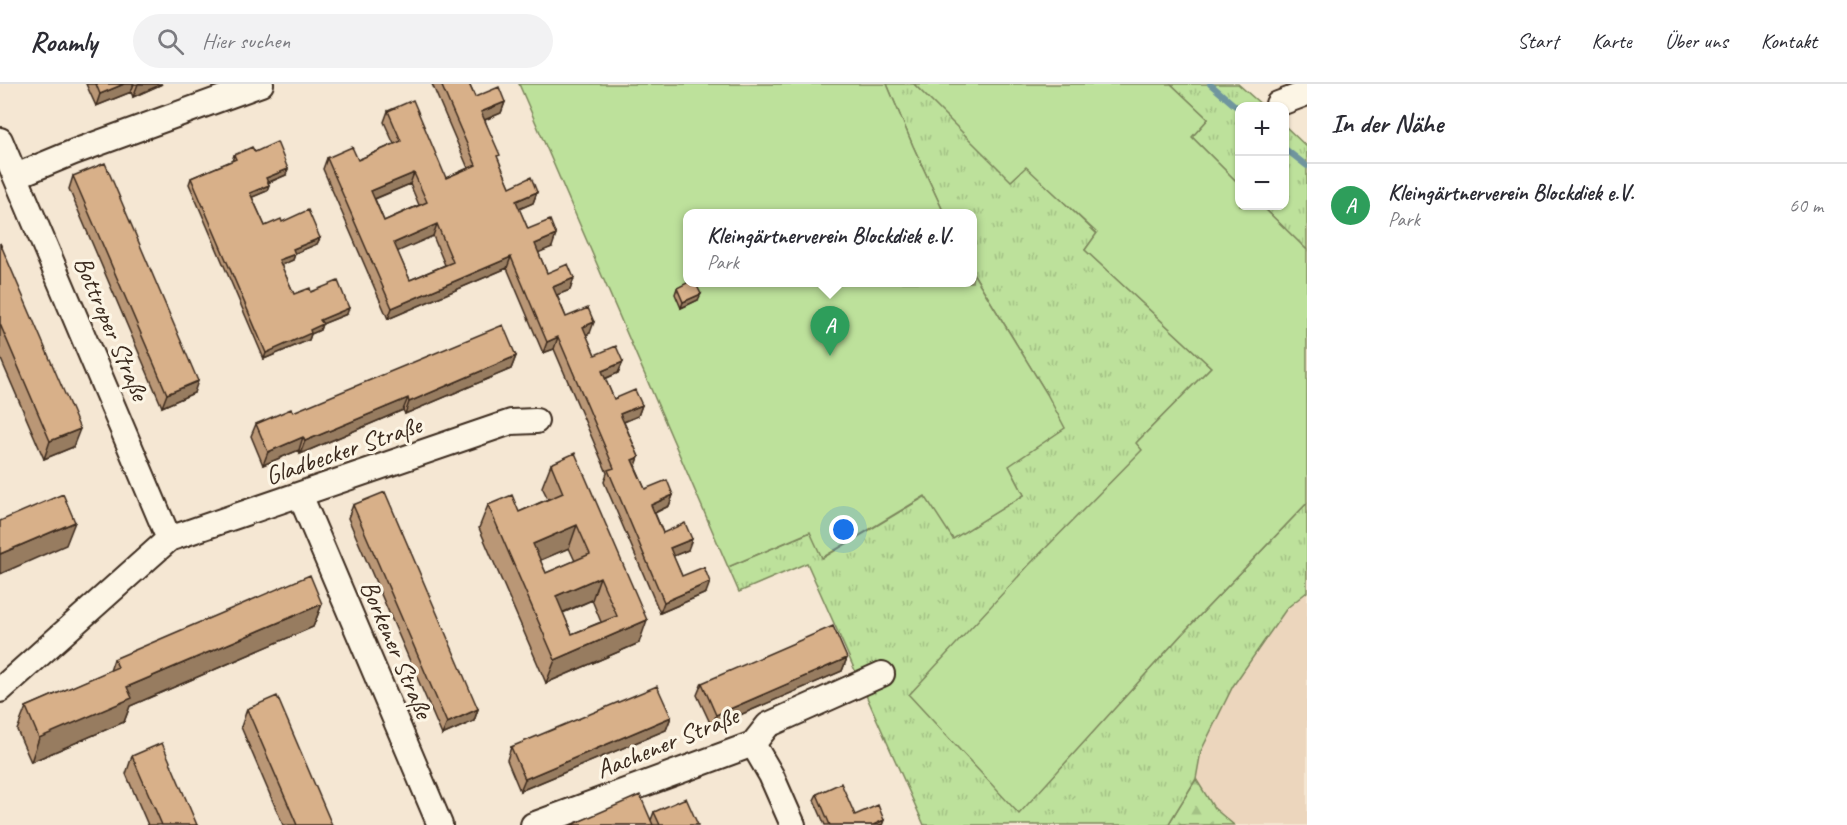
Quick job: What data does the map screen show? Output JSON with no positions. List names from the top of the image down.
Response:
{
  "streets": {
    "street": [
      "Bottroper Straße",
      "Gladbecker Straße",
      "Borkener Straße",
      "Aachener Straße"
    ]
  },
  "crossings": [
    ["Bottroper Straße", "Gladbecker Straße"],
    ["Gladbecker Straße", "Borkener Straße"]
  ],
  "page": {
    "header": "Roamly",
    "search": "Hier suchen",
    "nav": [
      "Start",
      "Karte",
      "Über uns",
      "Kontakt"
    ],
    "heading": "In der Nähe",
    "map_buttons": ["+", "−"],
    "list": [
      {
        "mark": "A",
        "name": "Kleingärtnerverein Blockdiek e.V.",
        "note": "Park",
        "value": "60 m"
      }
    ],
    "popup": ["Kleingärtnerverein Blockdiek e.V.", "Park"],
    "pins": "A"
  }
}
